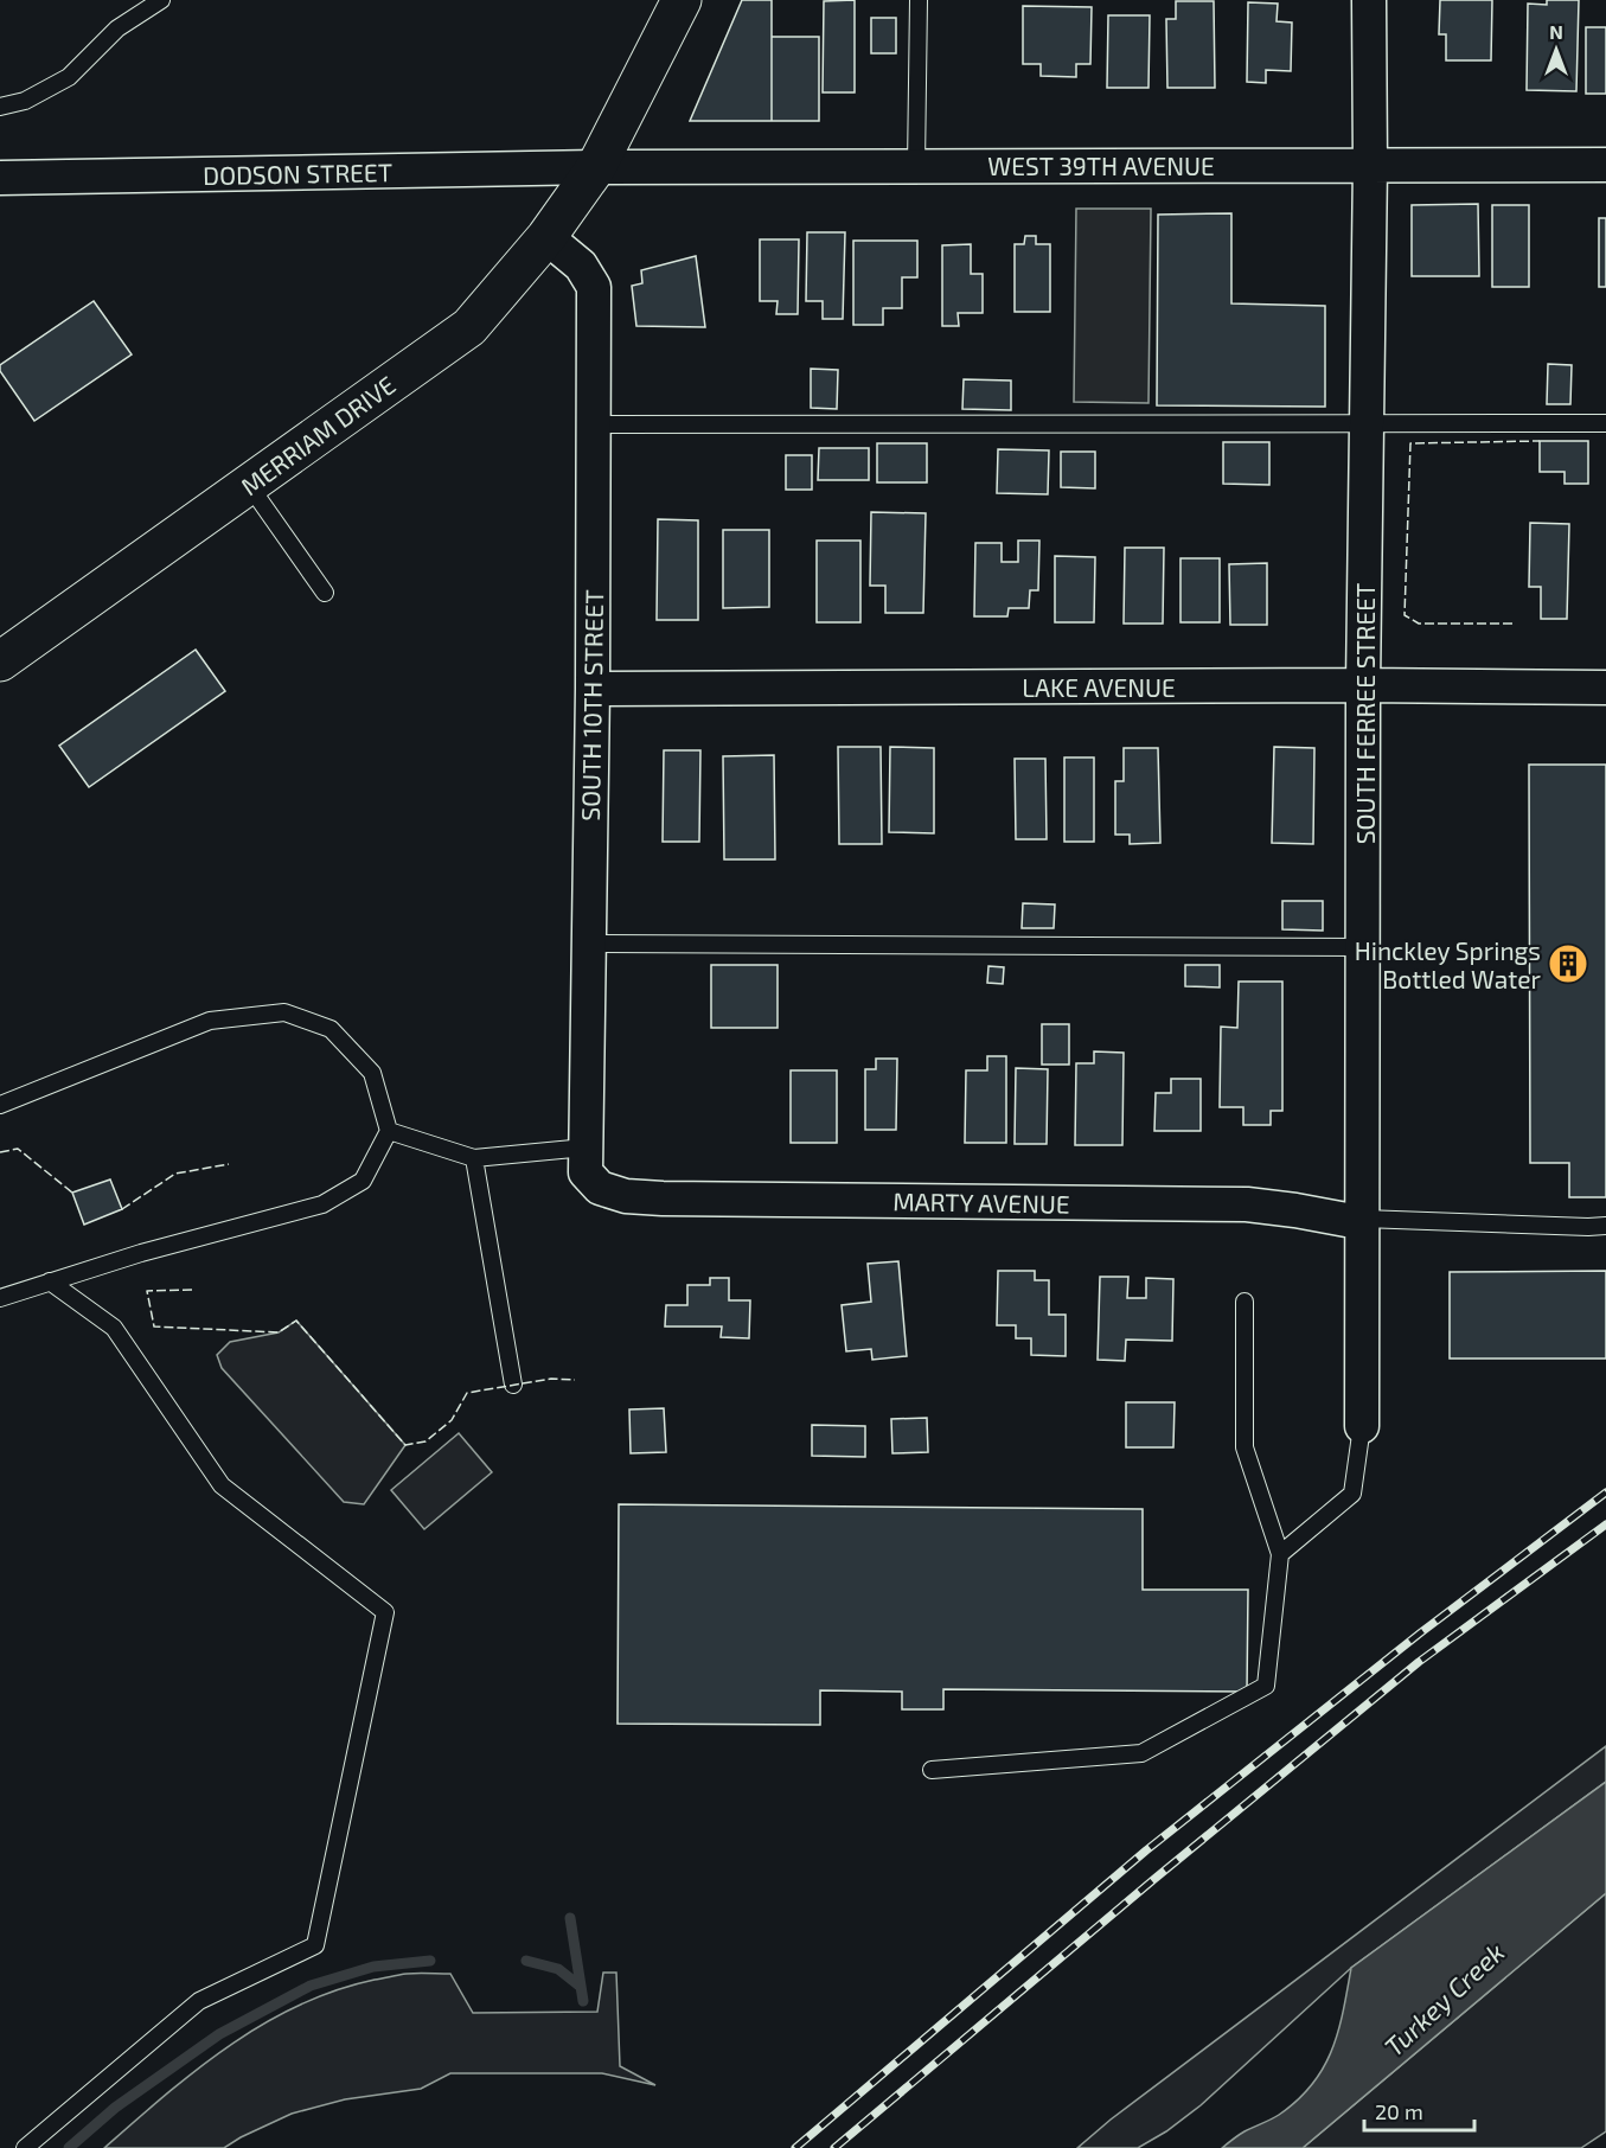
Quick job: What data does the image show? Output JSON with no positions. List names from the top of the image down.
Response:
{
  "streets": {
    "main road": ["MERRIAM DRIVE"],
    "street": [
      "WEST 39TH AVENUE",
      "DODSON STREET",
      "LAKE AVENUE",
      "SOUTH 10TH STREET",
      "SOUTH FERREE STREET",
      "MARTY AVENUE"
    ]
  },
  "crossings": [
    ["WEST 39TH AVENUE", "DODSON STREET"],
    ["WEST 39TH AVENUE", "MERRIAM DRIVE"],
    ["WEST 39TH AVENUE", "SOUTH FERREE STREET"],
    ["DODSON STREET", "MERRIAM DRIVE"],
    ["MERRIAM DRIVE", "SOUTH 10TH STREET"],
    ["LAKE AVENUE", "SOUTH 10TH STREET"],
    ["LAKE AVENUE", "SOUTH FERREE STREET"],
    ["SOUTH 10TH STREET", "MARTY AVENUE"],
    ["SOUTH FERREE STREET", "MARTY AVENUE"]
  ],
  "water": ["Turkey Creek"],
  "places": {
    "building": ["Hinckley Springs Bottled Water"]
  },
  "scale_bar": "20 m",
  "north": "top"
}
